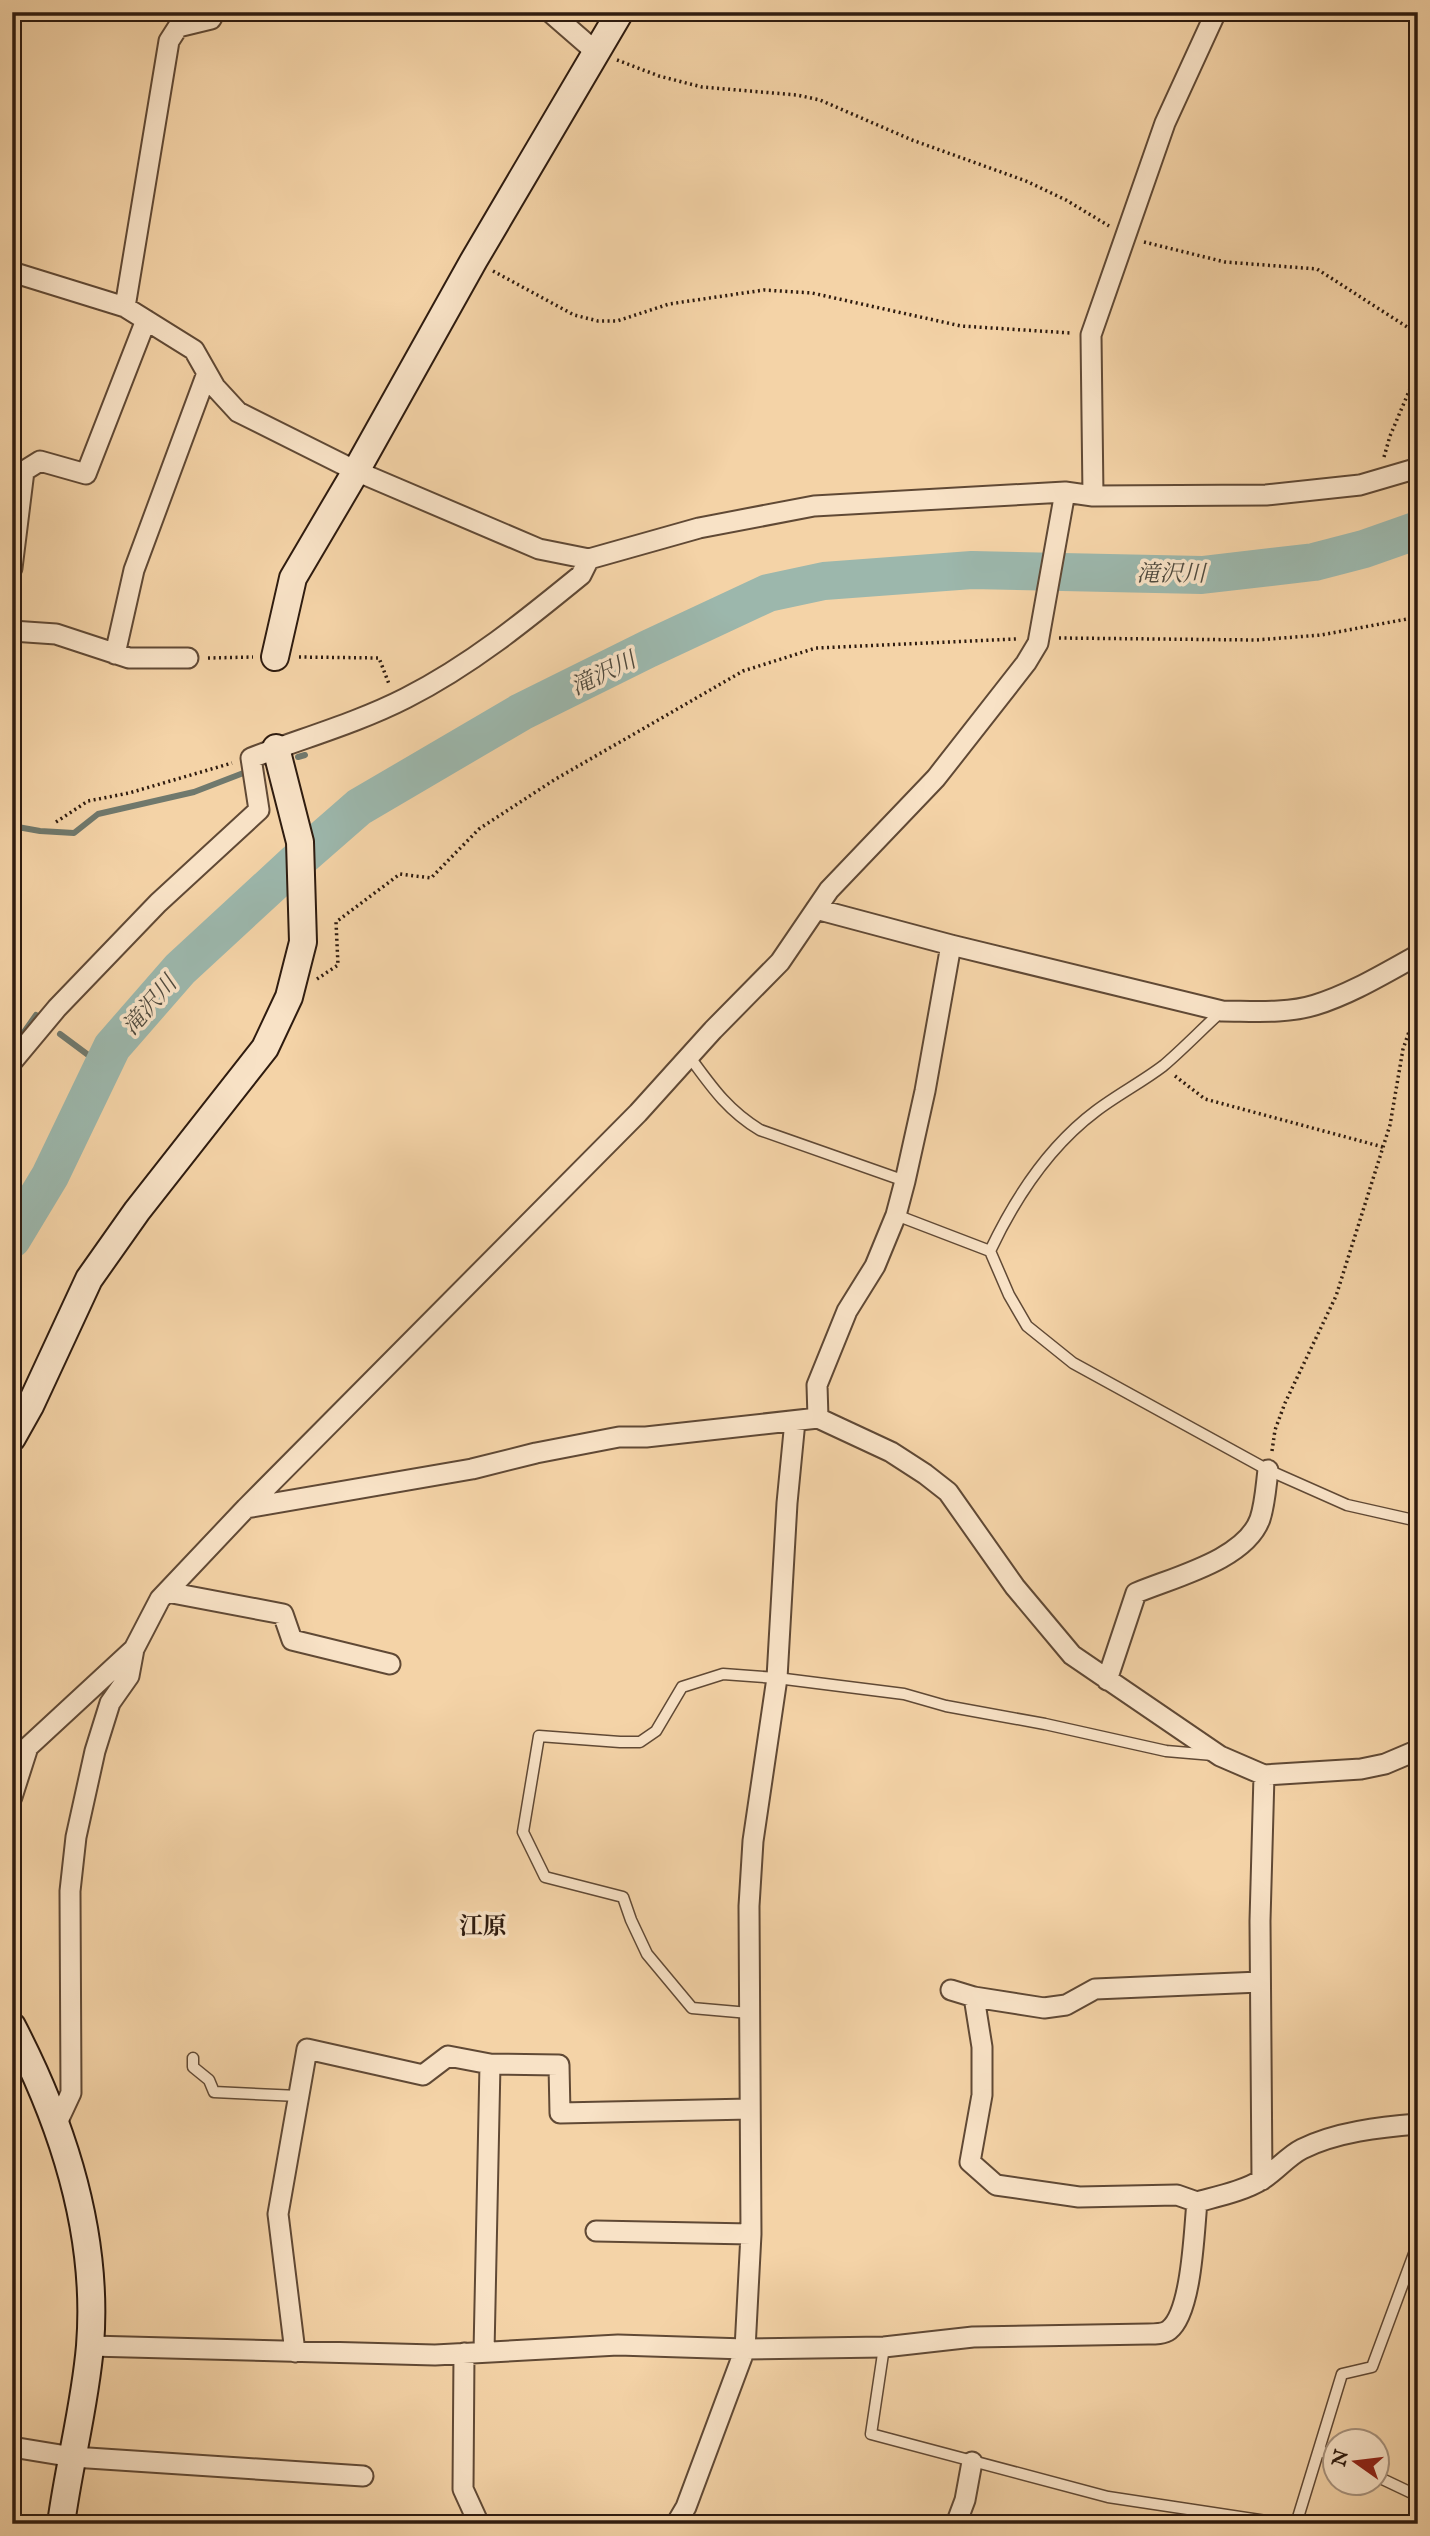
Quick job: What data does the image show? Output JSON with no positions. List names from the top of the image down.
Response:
{
  "districts": ["江原"],
  "water": ["滝沢川"],
  "north": "left"
}
